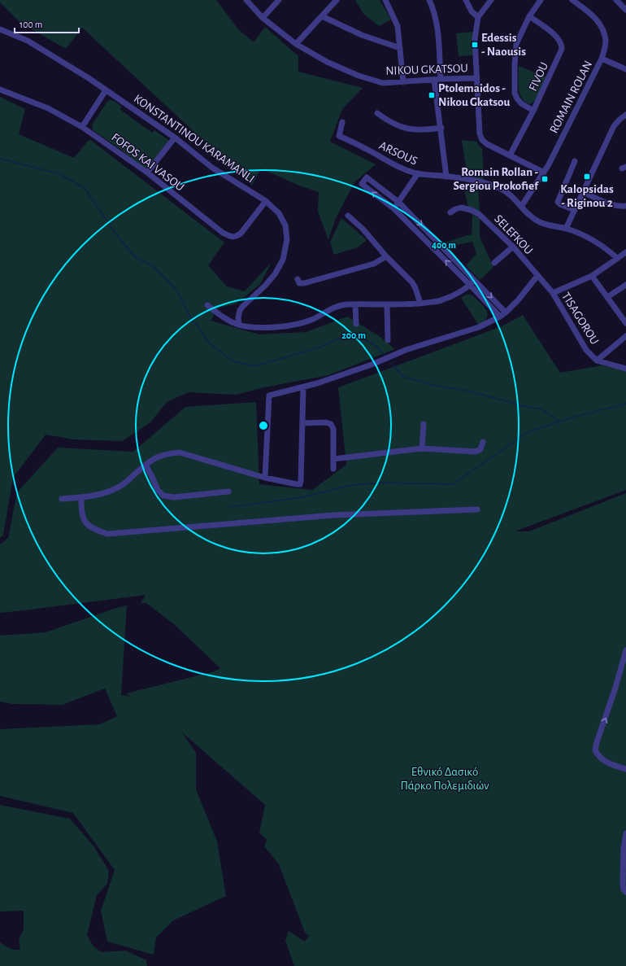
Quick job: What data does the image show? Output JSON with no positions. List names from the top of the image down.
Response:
{
  "streets": {
    "street": [
      "NIKOU GKATSOU",
      "FIVOU",
      "ROMAIN ROLAN",
      "KONSTANTINOU KARAMANLI",
      "ARSOUS",
      "FOFOS KAI VASOU",
      "SELEFKOU",
      "TISAGOROU"
    ]
  },
  "crossings": [
    ["ROMAIN ROLAN", "ARSOUS"],
    ["KONSTANTINOU KARAMANLI", "FOFOS KAI VASOU"],
    ["SELEFKOU", "TISAGOROU"]
  ],
  "parks": ["Εθνικό Δασικό Πάρκο Πολεμιδιών"],
  "places": {
    "transit": [
      "Edessis - Naousis",
      "Ptolemaidos - Nikou Gkatsou",
      "Kalopsidas - Riginou 2",
      "Romain Rollan - Sergiou Prokofief"
    ]
  },
  "scale_bar": "100 m",
  "rings": ["400 m", "200 m"]
}
